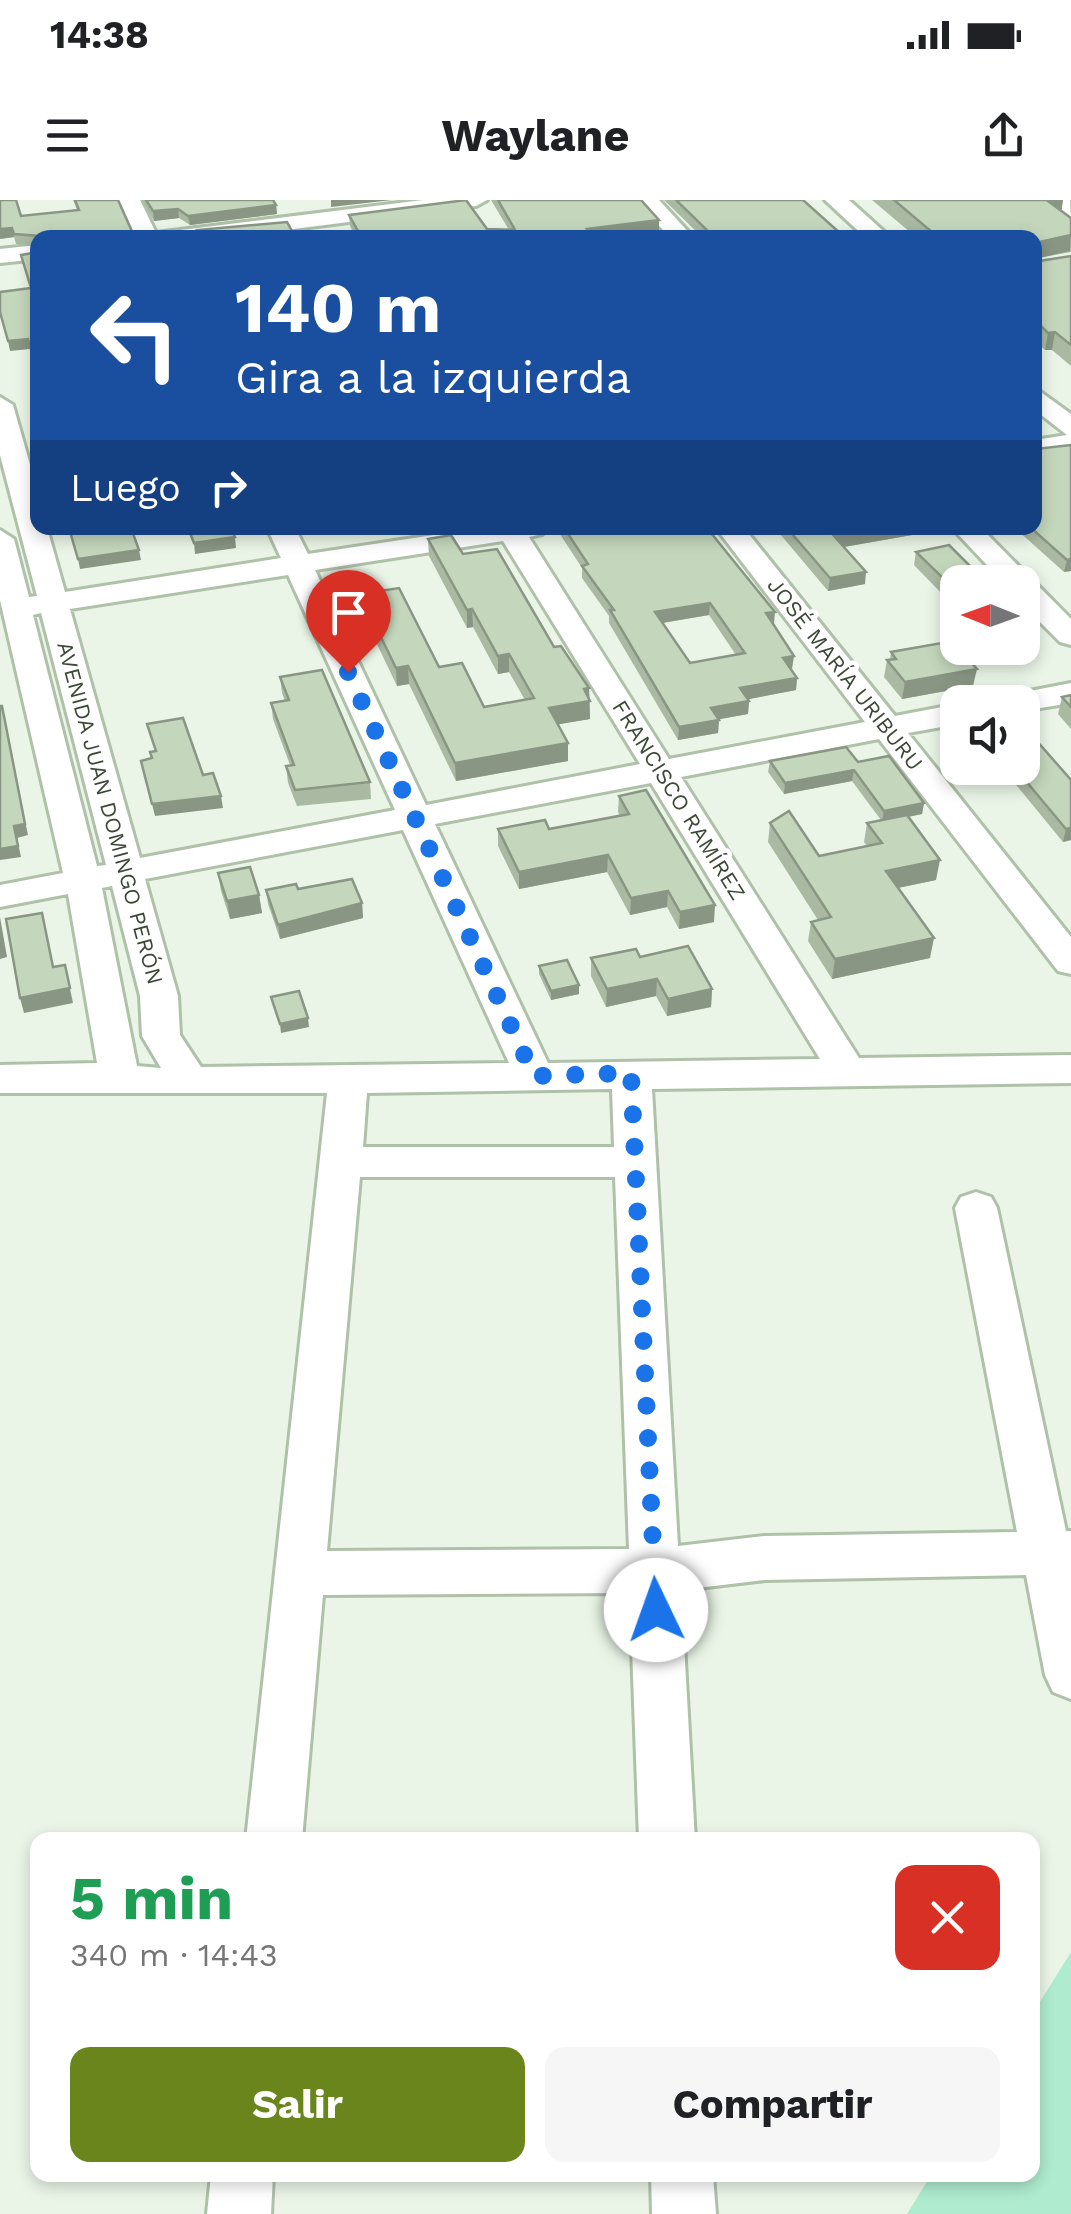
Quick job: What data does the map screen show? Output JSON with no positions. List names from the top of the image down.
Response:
{
  "streets": {
    "street": ["JOSÉ MARÍA URIBURU", "FRANCISCO RAMÍREZ", "AVENIDA JUAN DOMINGO PERÓN"]
  },
  "north": "left",
  "page": {
    "status": "14:38",
    "header": "Waylane",
    "turn": ["140 m", "Gira a la izquierda"],
    "then": "Luego",
    "heading": ["5 min", "340 m · 14:43"],
    "buttons": ["Salir", "Compartir"]
  }
}
